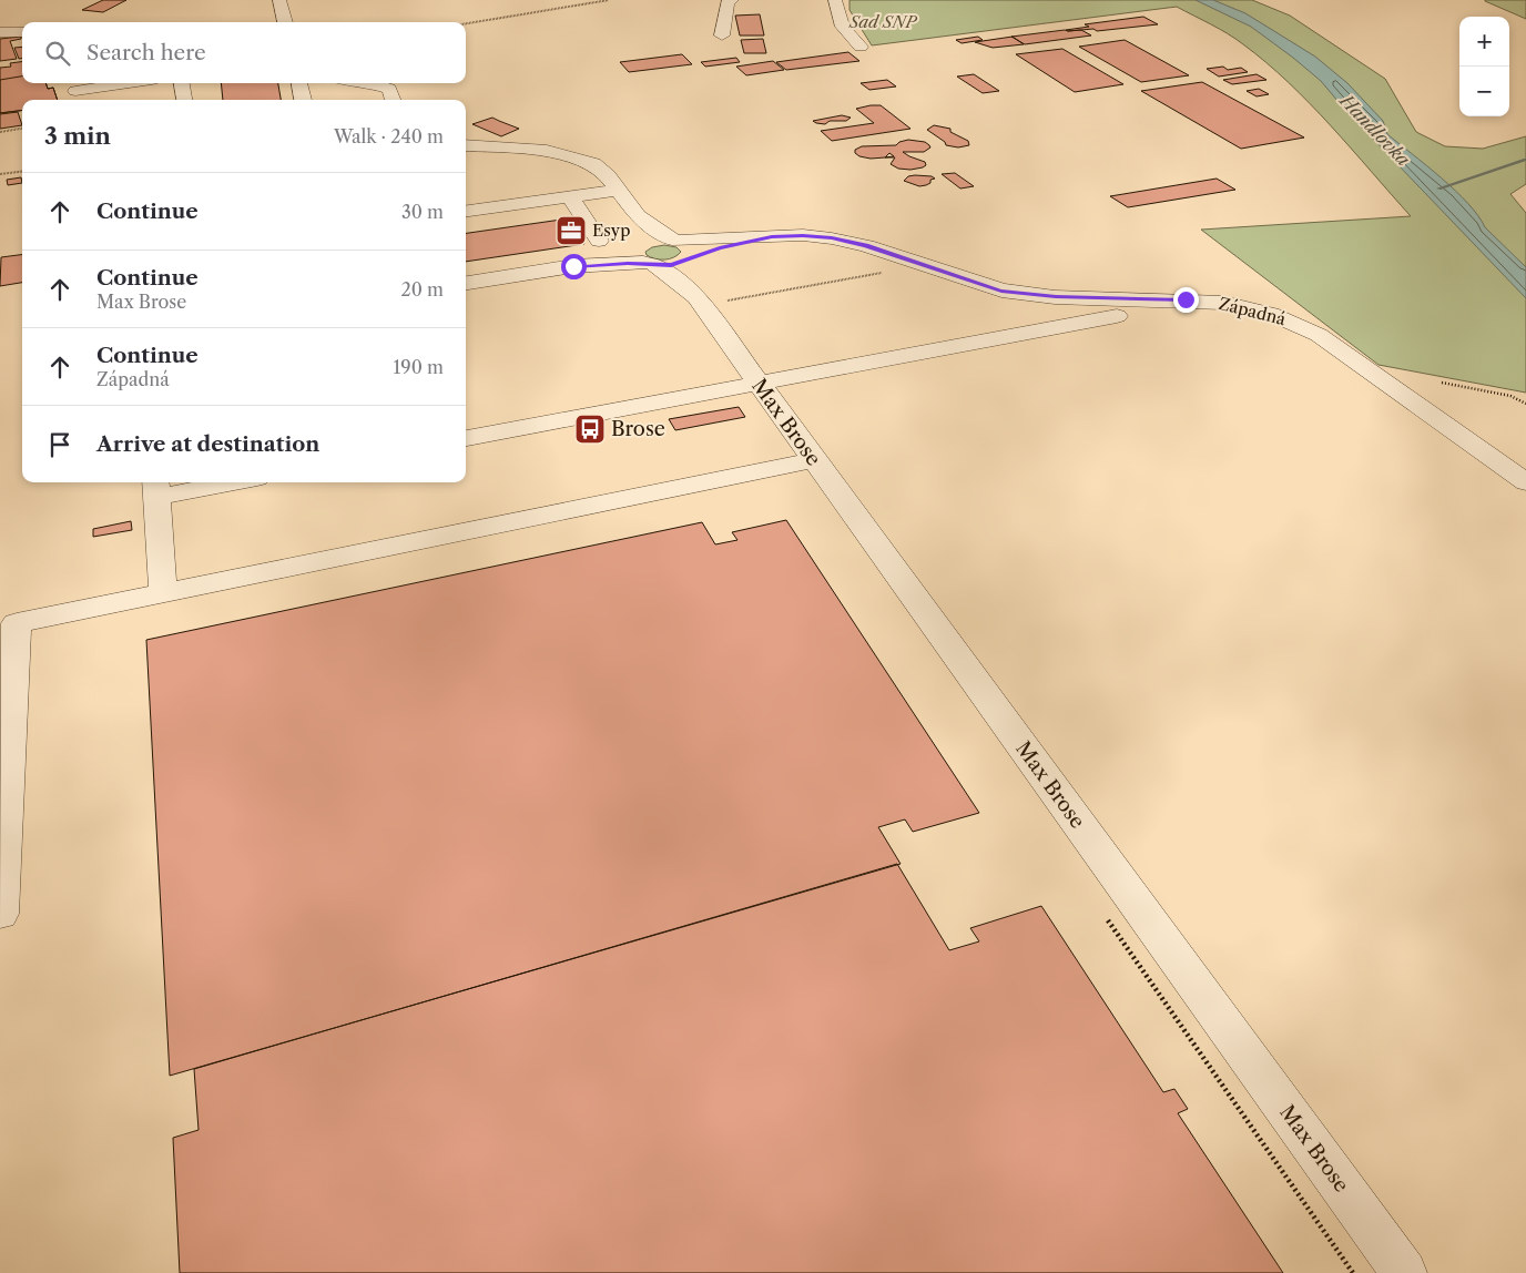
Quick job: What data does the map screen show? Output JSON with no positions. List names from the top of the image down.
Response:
{
  "streets": {
    "street": ["Západná", "Max Brose"]
  },
  "crossings": [
    ["Západná", "Max Brose"]
  ],
  "water": ["Handlovka"],
  "parks": ["Sad SNP"],
  "places": {
    "office": ["Esyp"],
    "bus stop": ["Brose"]
  },
  "page": {
    "map_buttons": ["+", "−"],
    "search": "Search here",
    "heading": ["3 min", "Walk · 240 m"],
    "list": [
      ["Continue", "30 m"],
      ["Continue", "Max Brose", "20 m"],
      ["Continue", "Západná", "190 m"],
      "Arrive at destination"
    ]
  }
}
